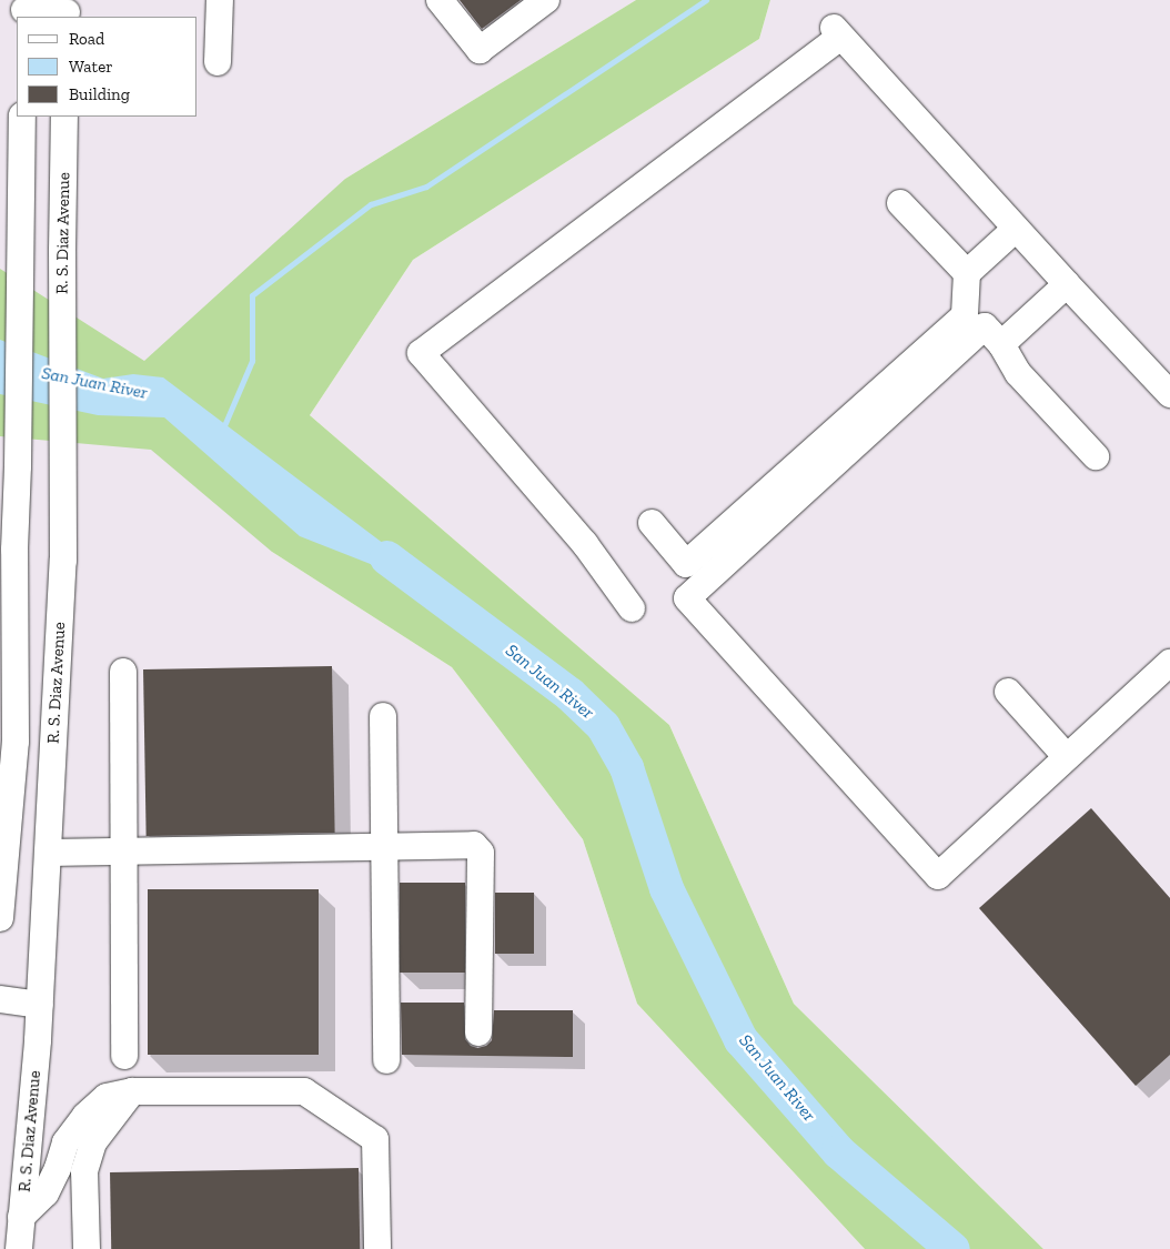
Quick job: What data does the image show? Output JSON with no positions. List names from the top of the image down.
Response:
{
  "streets": {
    "street": ["R. S. Diaz Avenue"]
  },
  "water": ["San Juan River"],
  "legend": ["Road", "Water", "Building"]
}
